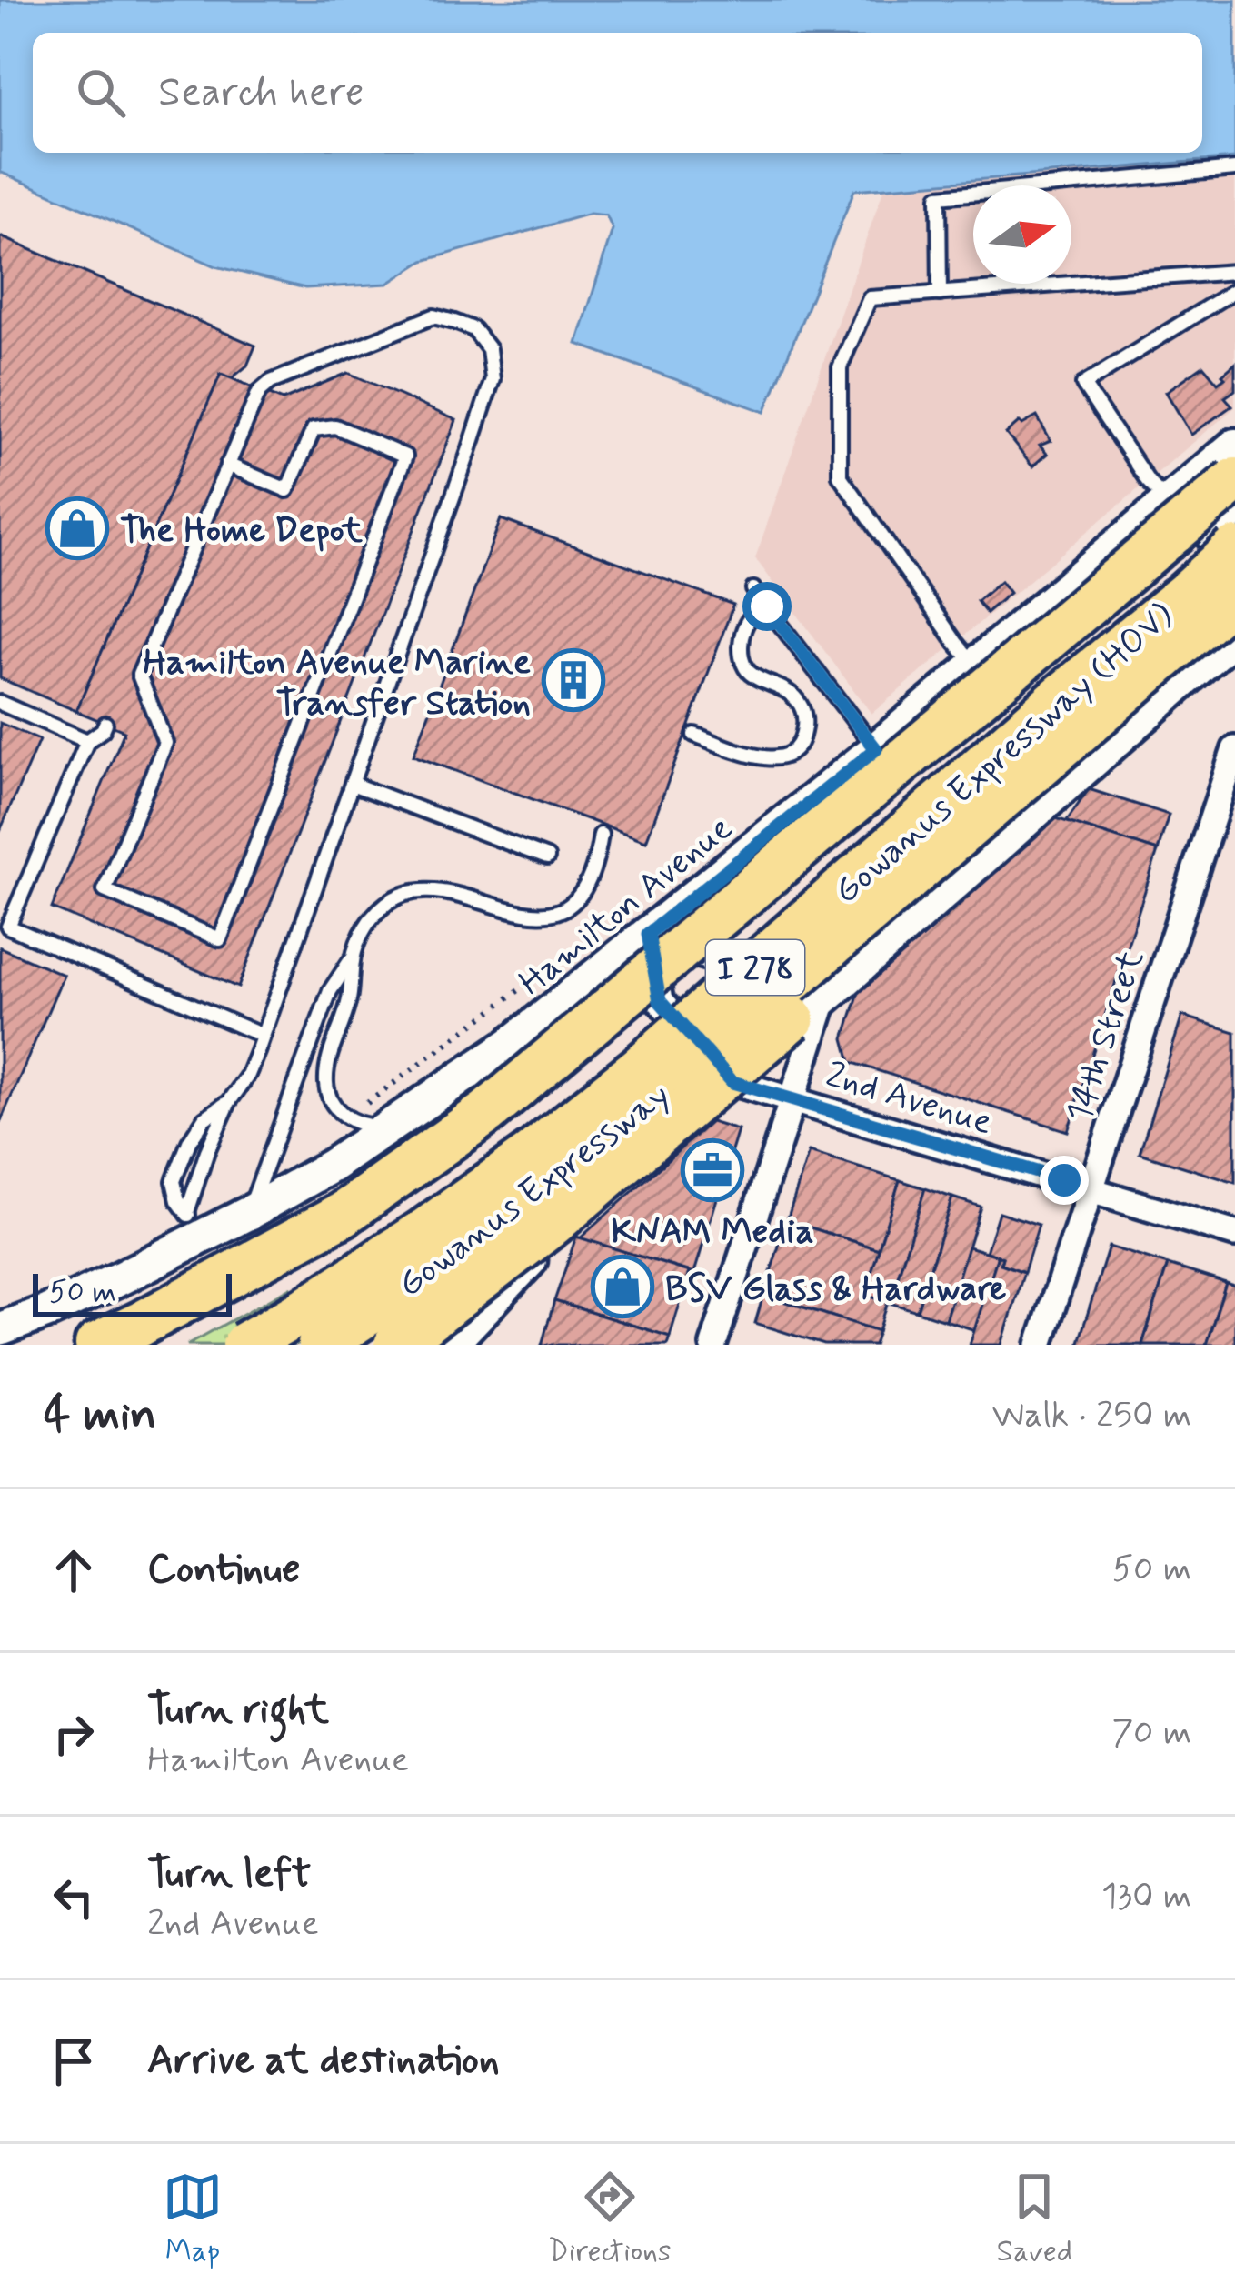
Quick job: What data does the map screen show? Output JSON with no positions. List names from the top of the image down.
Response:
{
  "streets": {
    "highway": ["Gowanus Expressway (HOV)", "I 278", "Gowanus Expressway"],
    "main road": ["Hamilton Avenue"],
    "street": ["14th Street", "2nd Avenue"]
  },
  "crossings": [
    ["14th Street", "2nd Avenue"]
  ],
  "places": {
    "shop": ["The Home Depot", "BSV Glass & Hardware"],
    "building": ["Hamilton Avenue Marine Transfer Station"],
    "office": ["KNAM Media"]
  },
  "scale_bar": "50 m",
  "north": "right",
  "page": {
    "search": "Search here",
    "scale": "50 m",
    "heading": ["4 min", "Walk · 250 m"],
    "list": [
      ["Continue", "50 m"],
      ["Turn right", "Hamilton Avenue", "70 m"],
      ["Turn left", "2nd Avenue", "130 m"],
      "Arrive at destination"
    ],
    "nav": ["Map", "Directions", "Saved"]
  }
}
